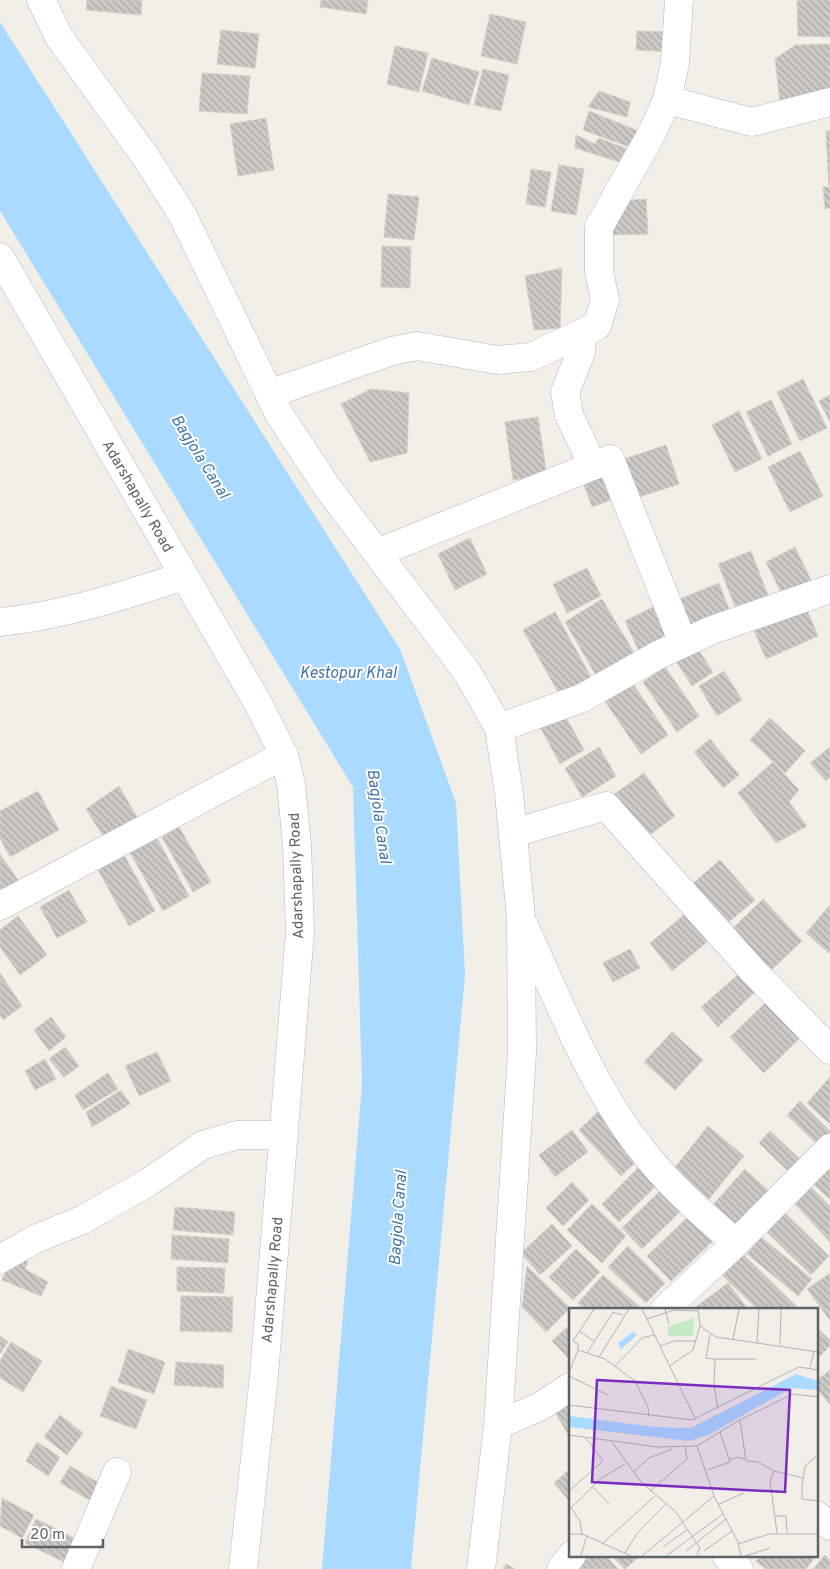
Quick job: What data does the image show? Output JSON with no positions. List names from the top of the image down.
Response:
{
  "streets": {
    "street": ["Adarshapally Road"]
  },
  "water": ["Bagjola Canal", "Kestopur Khal"],
  "scale_bar": "20 m"
}
